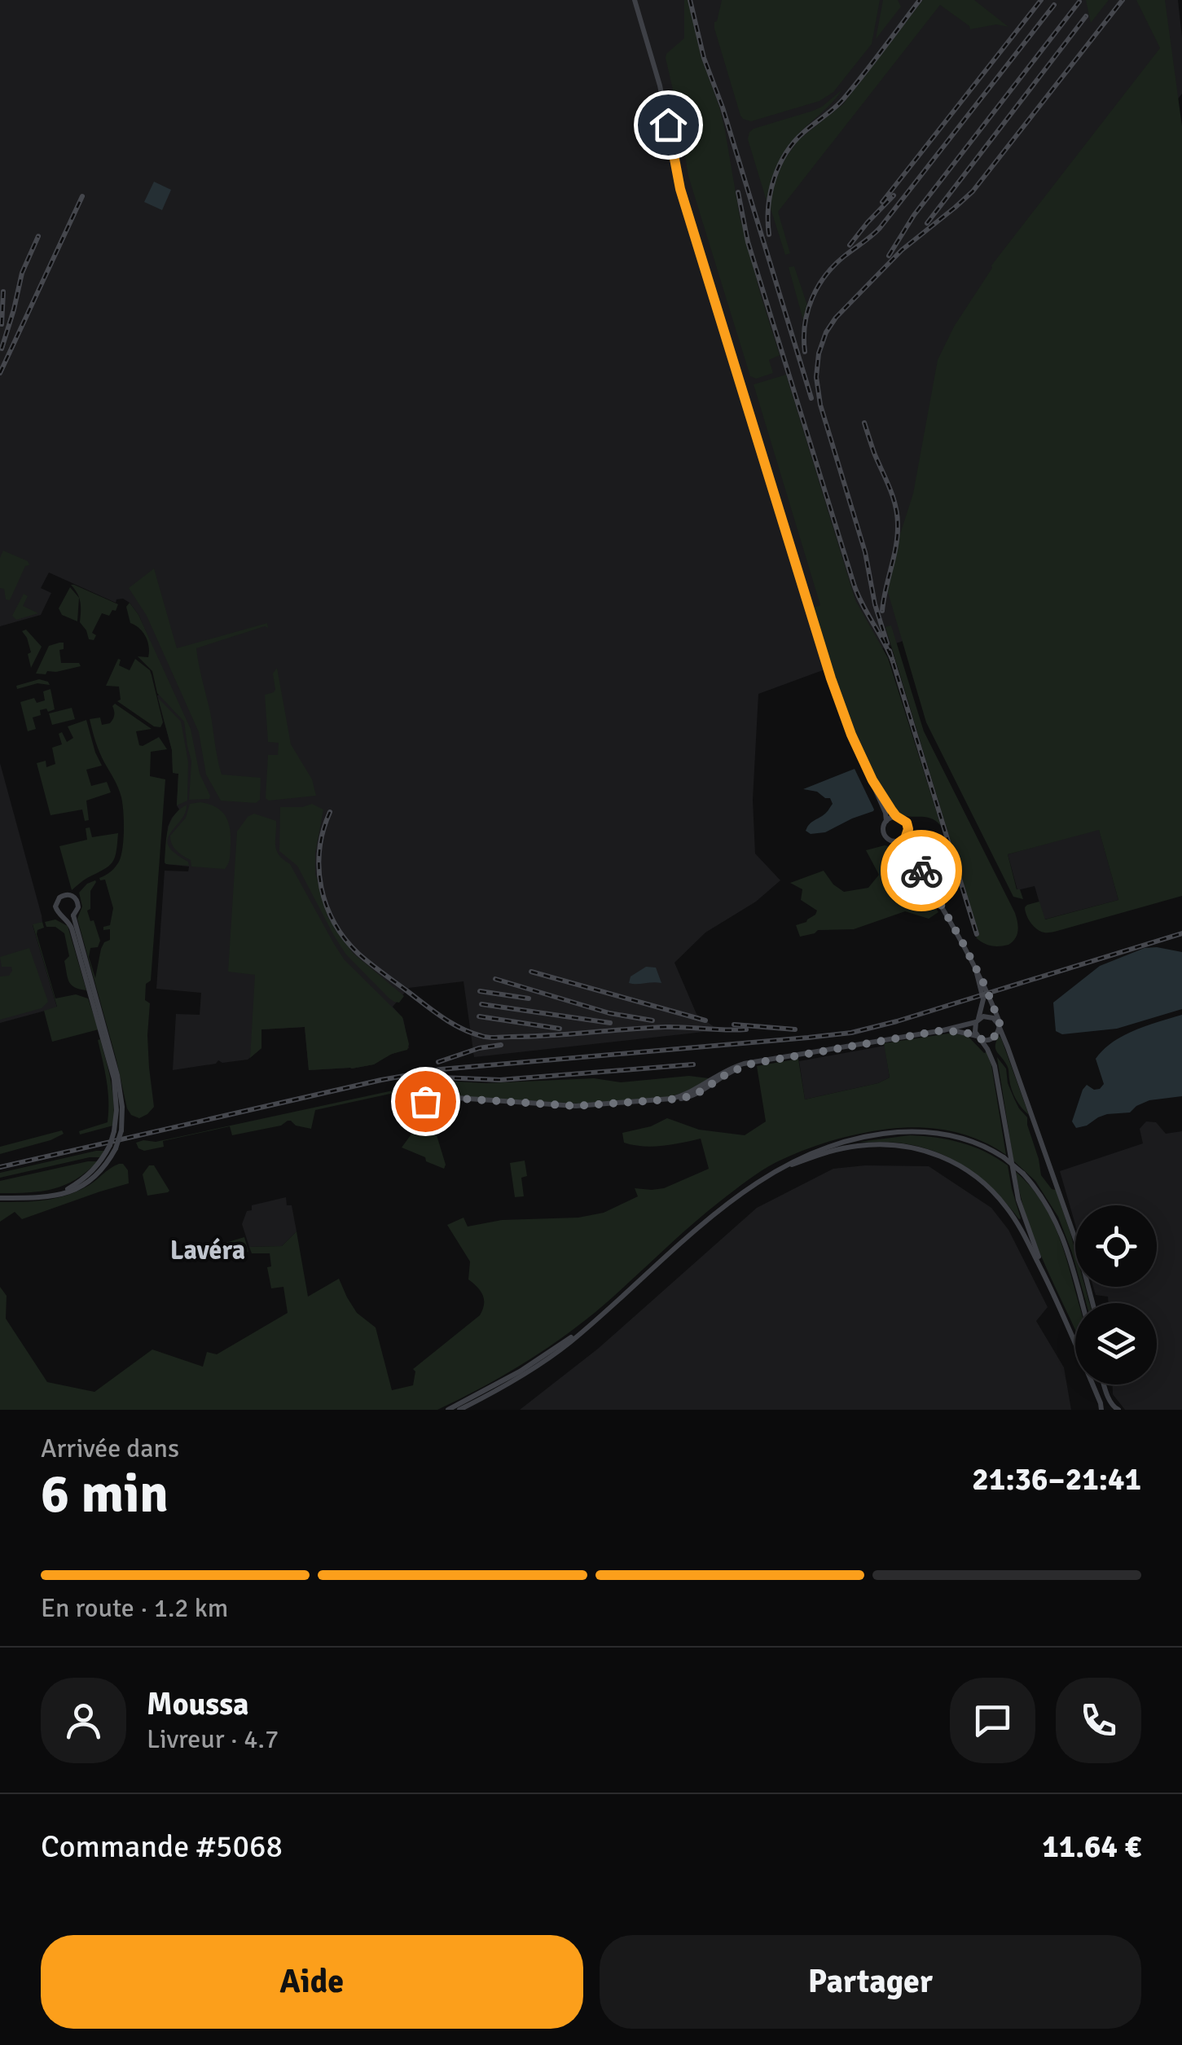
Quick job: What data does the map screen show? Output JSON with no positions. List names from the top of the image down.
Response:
{
  "districts": ["Lavéra"],
  "page": {
    "heading": ["6 min", "Arrivée dans", "21:36–21:41"],
    "panel": [
      "Moussa",
      "Livreur · 4.7",
      "Commande #5068",
      "11.64 €"
    ],
    "bar": "En route · 1.2 km",
    "buttons": ["Aide", "Partager"]
  }
}
